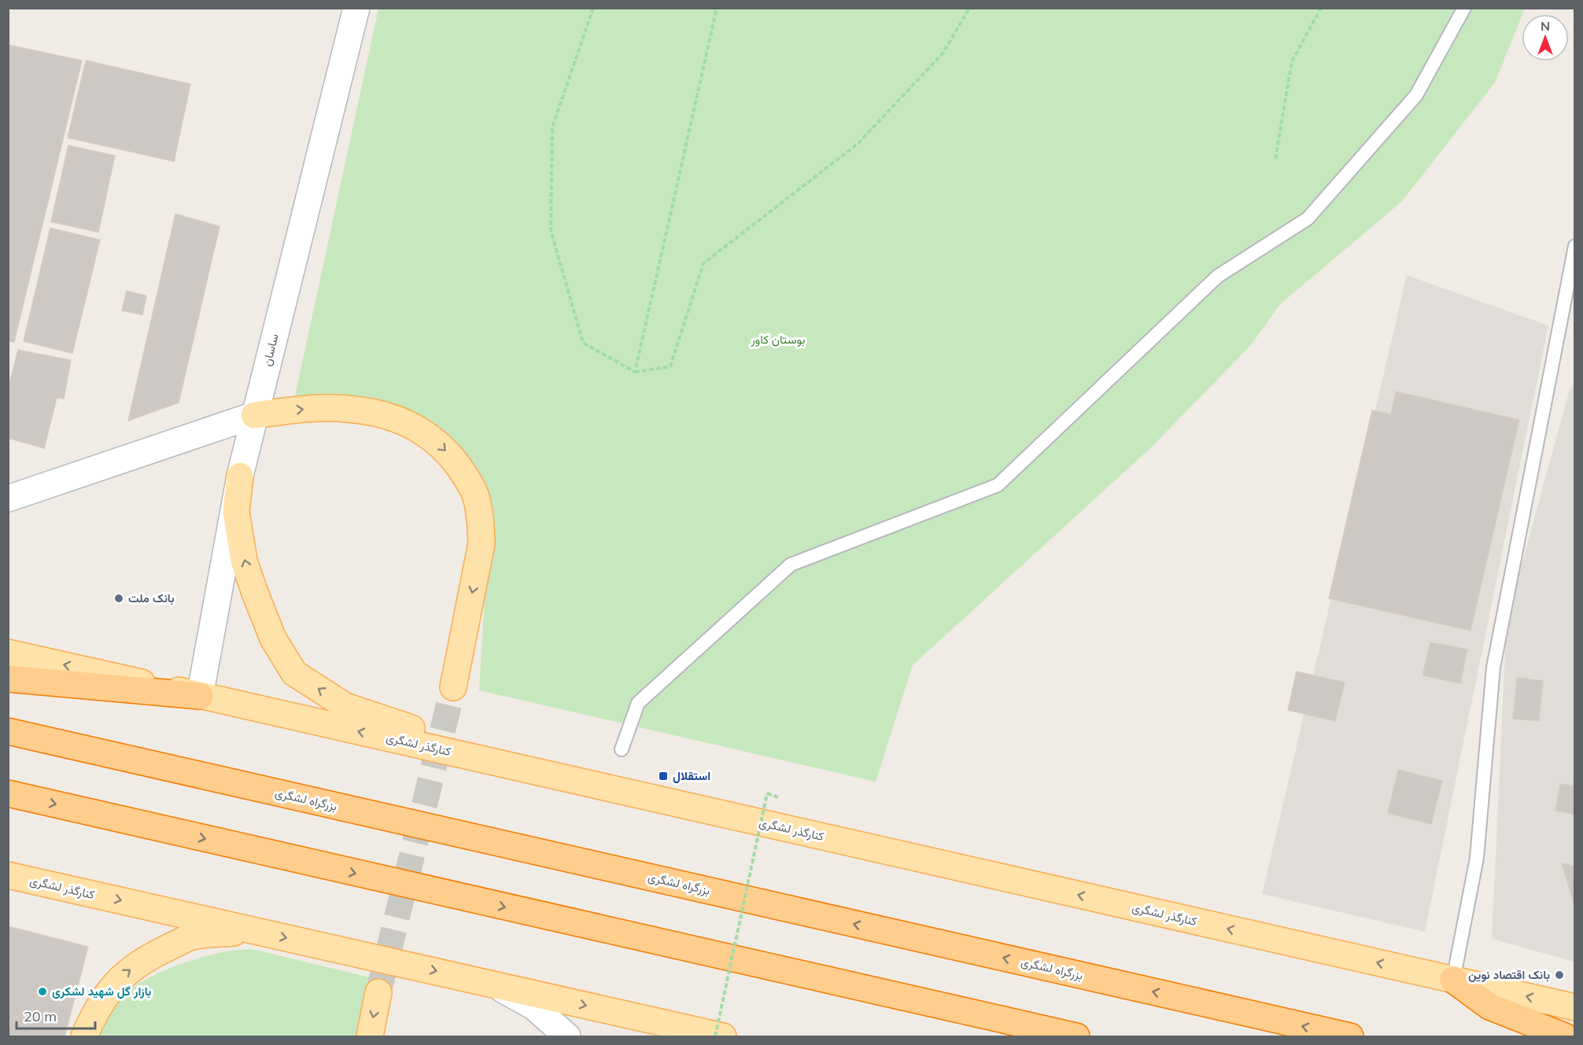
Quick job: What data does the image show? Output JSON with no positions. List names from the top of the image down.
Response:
{
  "streets": {
    "highway": ["بزرگراه لشگری"],
    "main road": ["کنارگذر لشگری"],
    "street": ["ساسان"]
  },
  "crossings": [
    ["ساسان", "کنارگذر لشگری"]
  ],
  "parks": ["بوستان کاور"],
  "places": {
    "other": ["بانک ملت", "بانک اقتصاد نوین", "بازار گل شهید لشکری"],
    "transit": ["استقلال"]
  },
  "scale_bar": "20 m",
  "north": "top"
}
